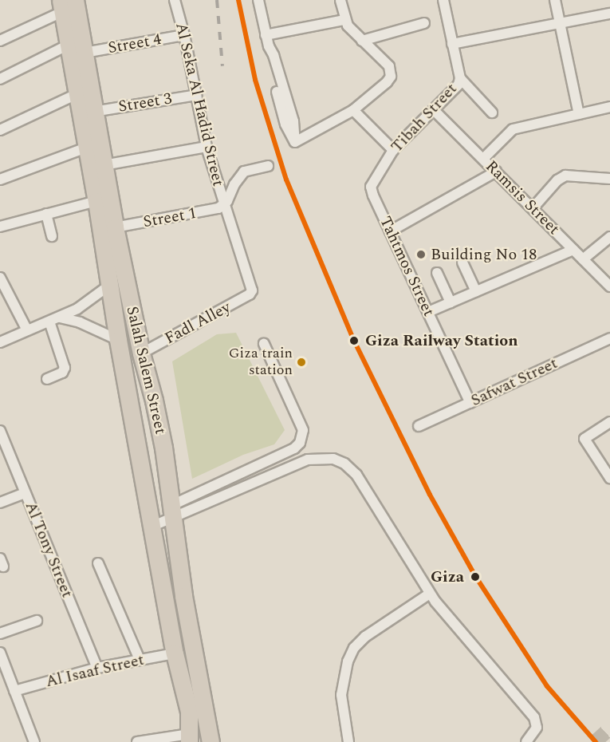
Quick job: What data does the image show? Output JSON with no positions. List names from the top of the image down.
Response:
{
  "streets": {
    "highway": ["Salah Salem Street"],
    "street": [
      "Street 4",
      "Street 3",
      "Al Seka Al Hadid Street",
      "Tibah Street",
      "Ramsis Street",
      "Street 1",
      "Tahtmos Street",
      "Fadl Alley",
      "Safwat Street",
      "Al Tony Street",
      "Al Isaaf Street"
    ]
  },
  "crossings": [
    ["Street 4", "Al Seka Al Hadid Street"],
    ["Street 4", "Salah Salem Street"],
    ["Street 3", "Al Seka Al Hadid Street"],
    ["Street 3", "Salah Salem Street"],
    ["Al Seka Al Hadid Street", "Street 1"],
    ["Al Seka Al Hadid Street", "Fadl Alley"],
    ["Tibah Street", "Ramsis Street"],
    ["Tibah Street", "Tahtmos Street"],
    ["Street 1", "Salah Salem Street"],
    ["Tahtmos Street", "Safwat Street"],
    ["Fadl Alley", "Salah Salem Street"],
    ["Salah Salem Street", "Al Isaaf Street"],
    ["Al Tony Street", "Al Isaaf Street"]
  ],
  "places": [
    "Building No 18",
    "Giza Railway Station",
    "Giza train station",
    "Giza"
  ]
}
